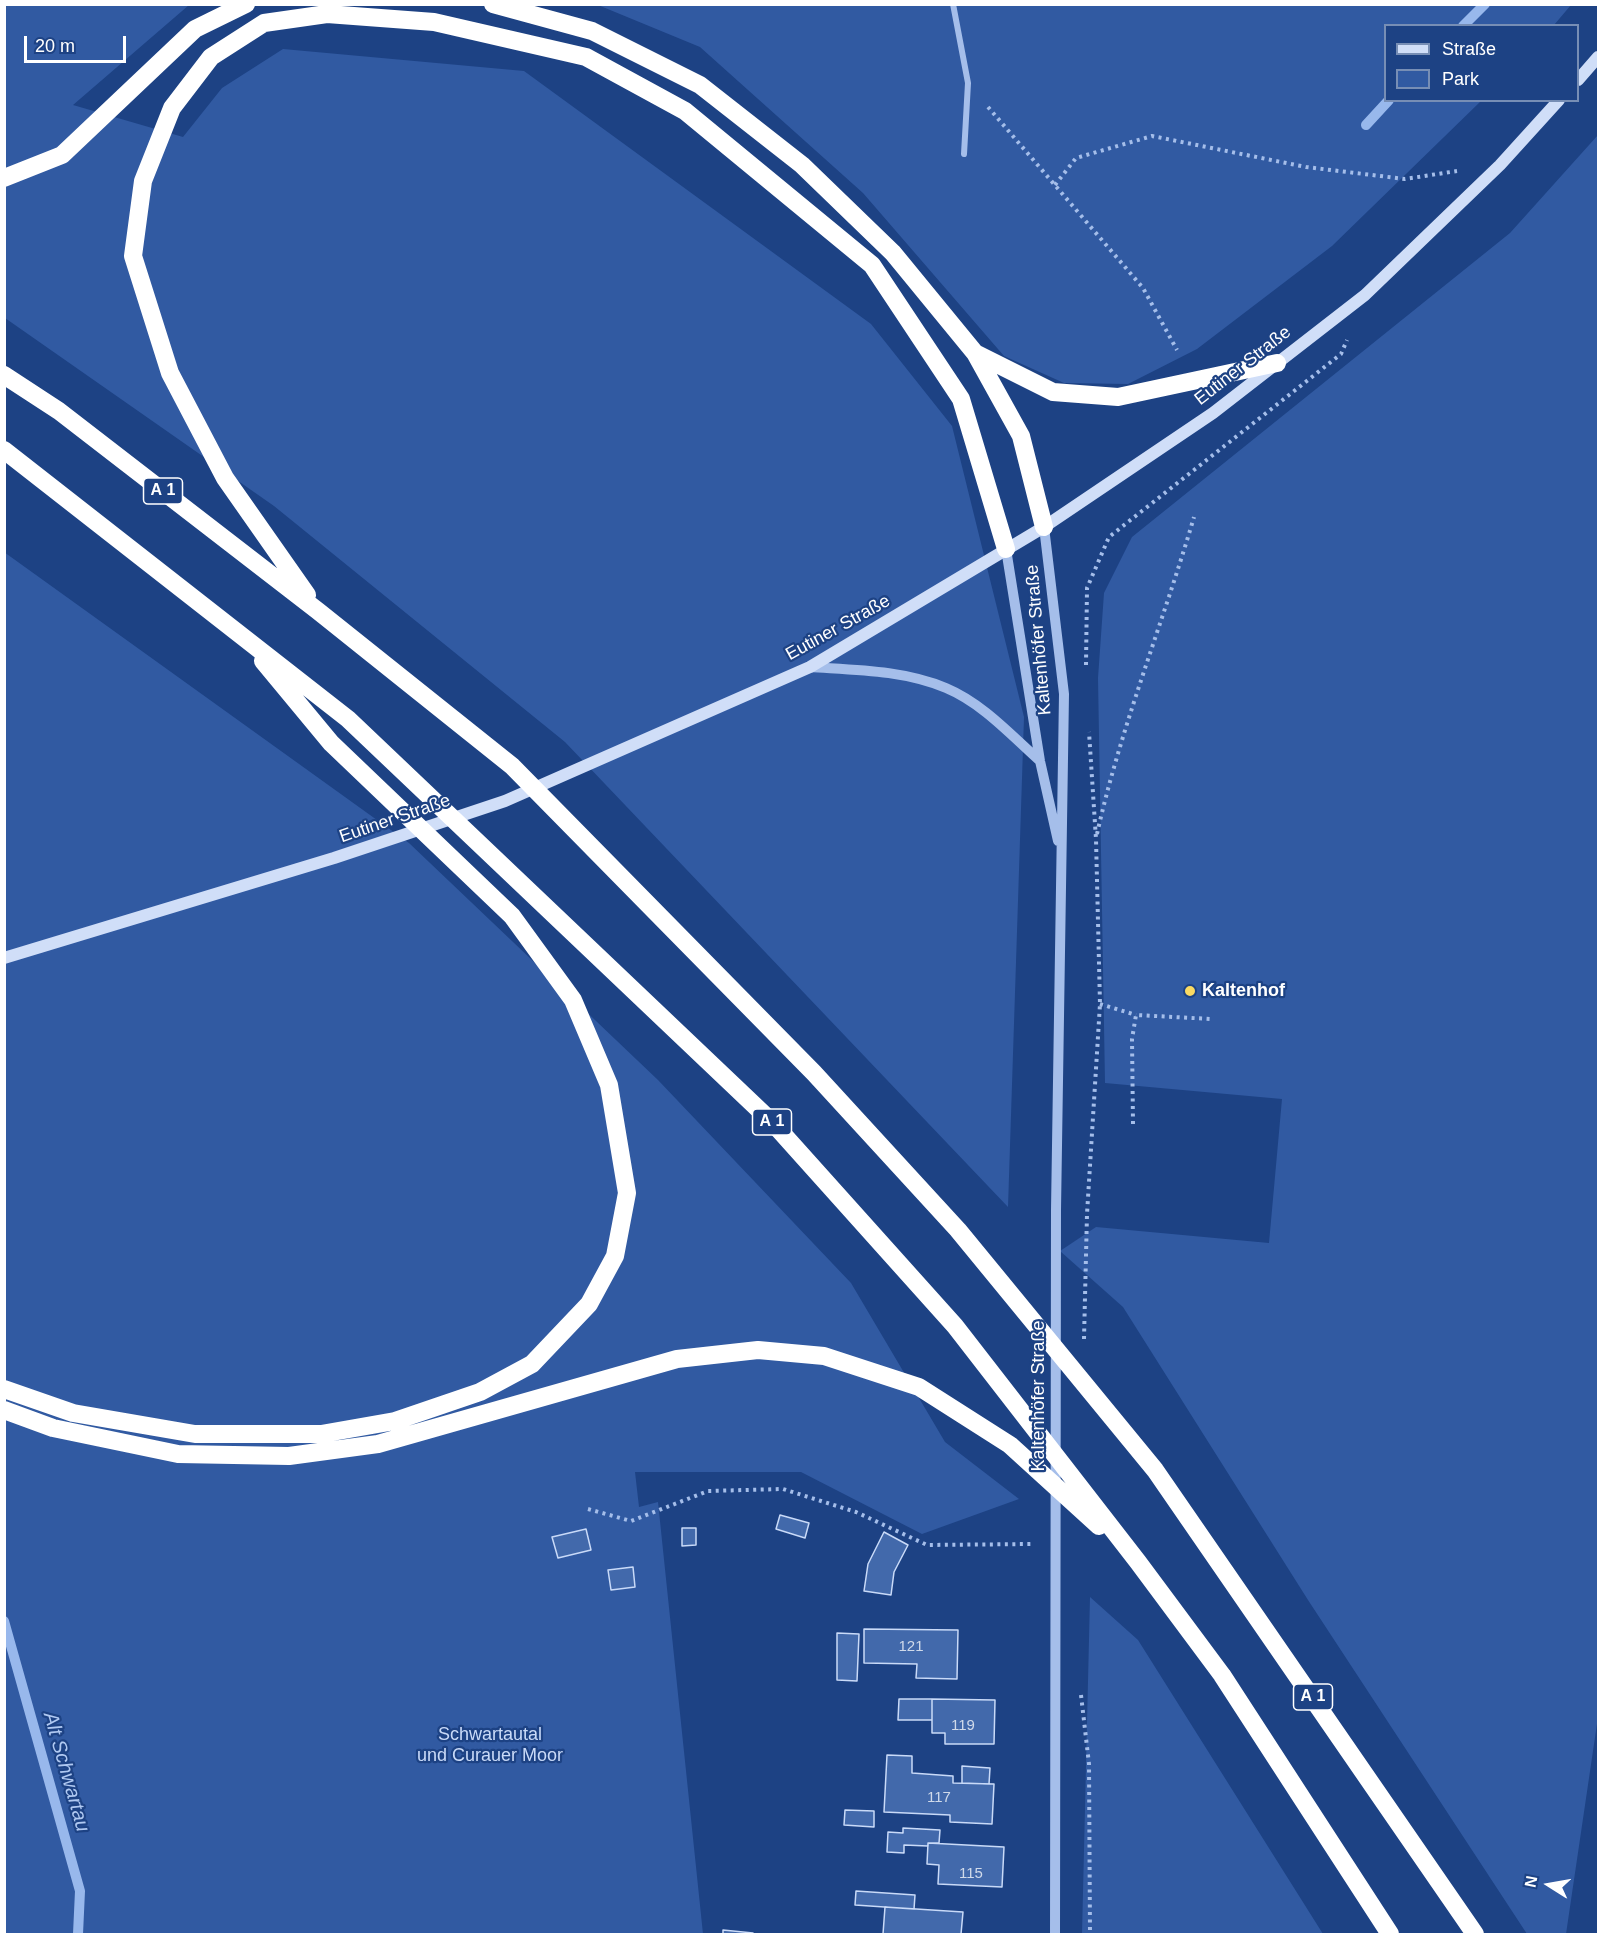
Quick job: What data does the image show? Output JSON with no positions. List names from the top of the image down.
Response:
{
  "streets": {
    "highway": ["A 1"],
    "main road": ["Eutiner Straße"],
    "street": ["Kaltenhöfer Straße"]
  },
  "crossings": [
    ["Eutiner Straße", "Kaltenhöfer Straße"]
  ],
  "water": ["Alt Schwartau"],
  "parks": ["Schwartautal und Curauer Moor"],
  "places": ["Kaltenhof"],
  "house_numbers": [
    "121",
    "119",
    "117",
    "115"
  ],
  "legend": ["Straße", "Park"],
  "scale_bar": "20 m",
  "north": "left"
}
